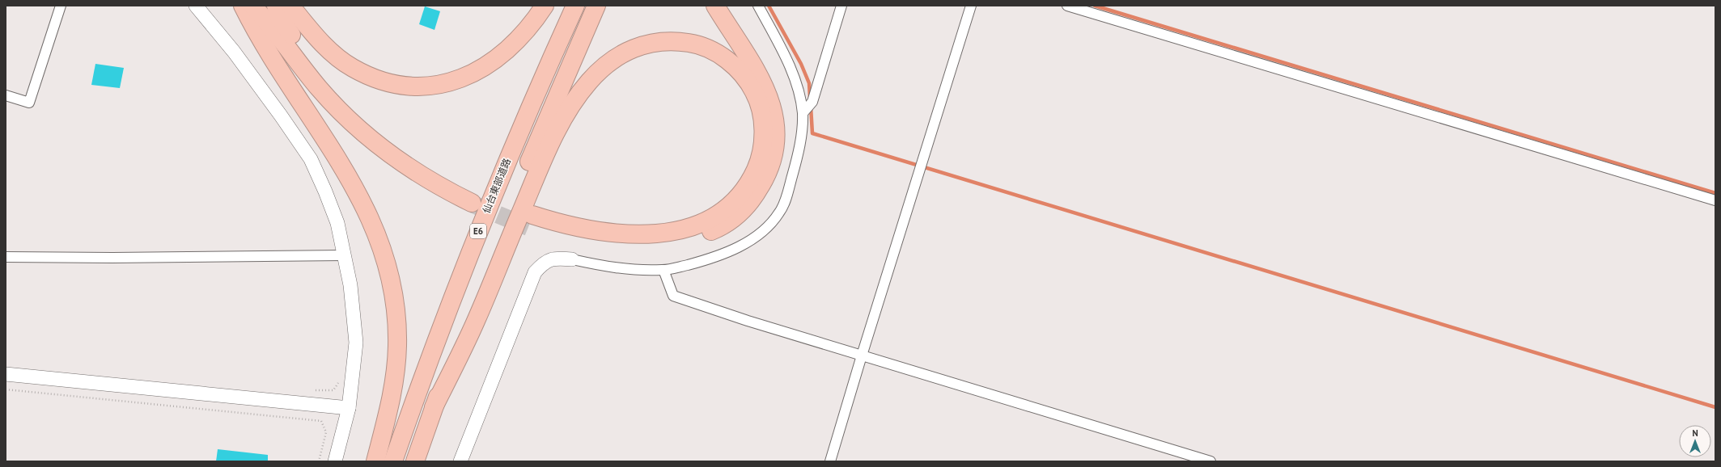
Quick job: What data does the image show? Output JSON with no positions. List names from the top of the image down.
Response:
{
  "streets": {
    "highway": ["仙台東部道路", "E6"]
  },
  "north": "top"
}
